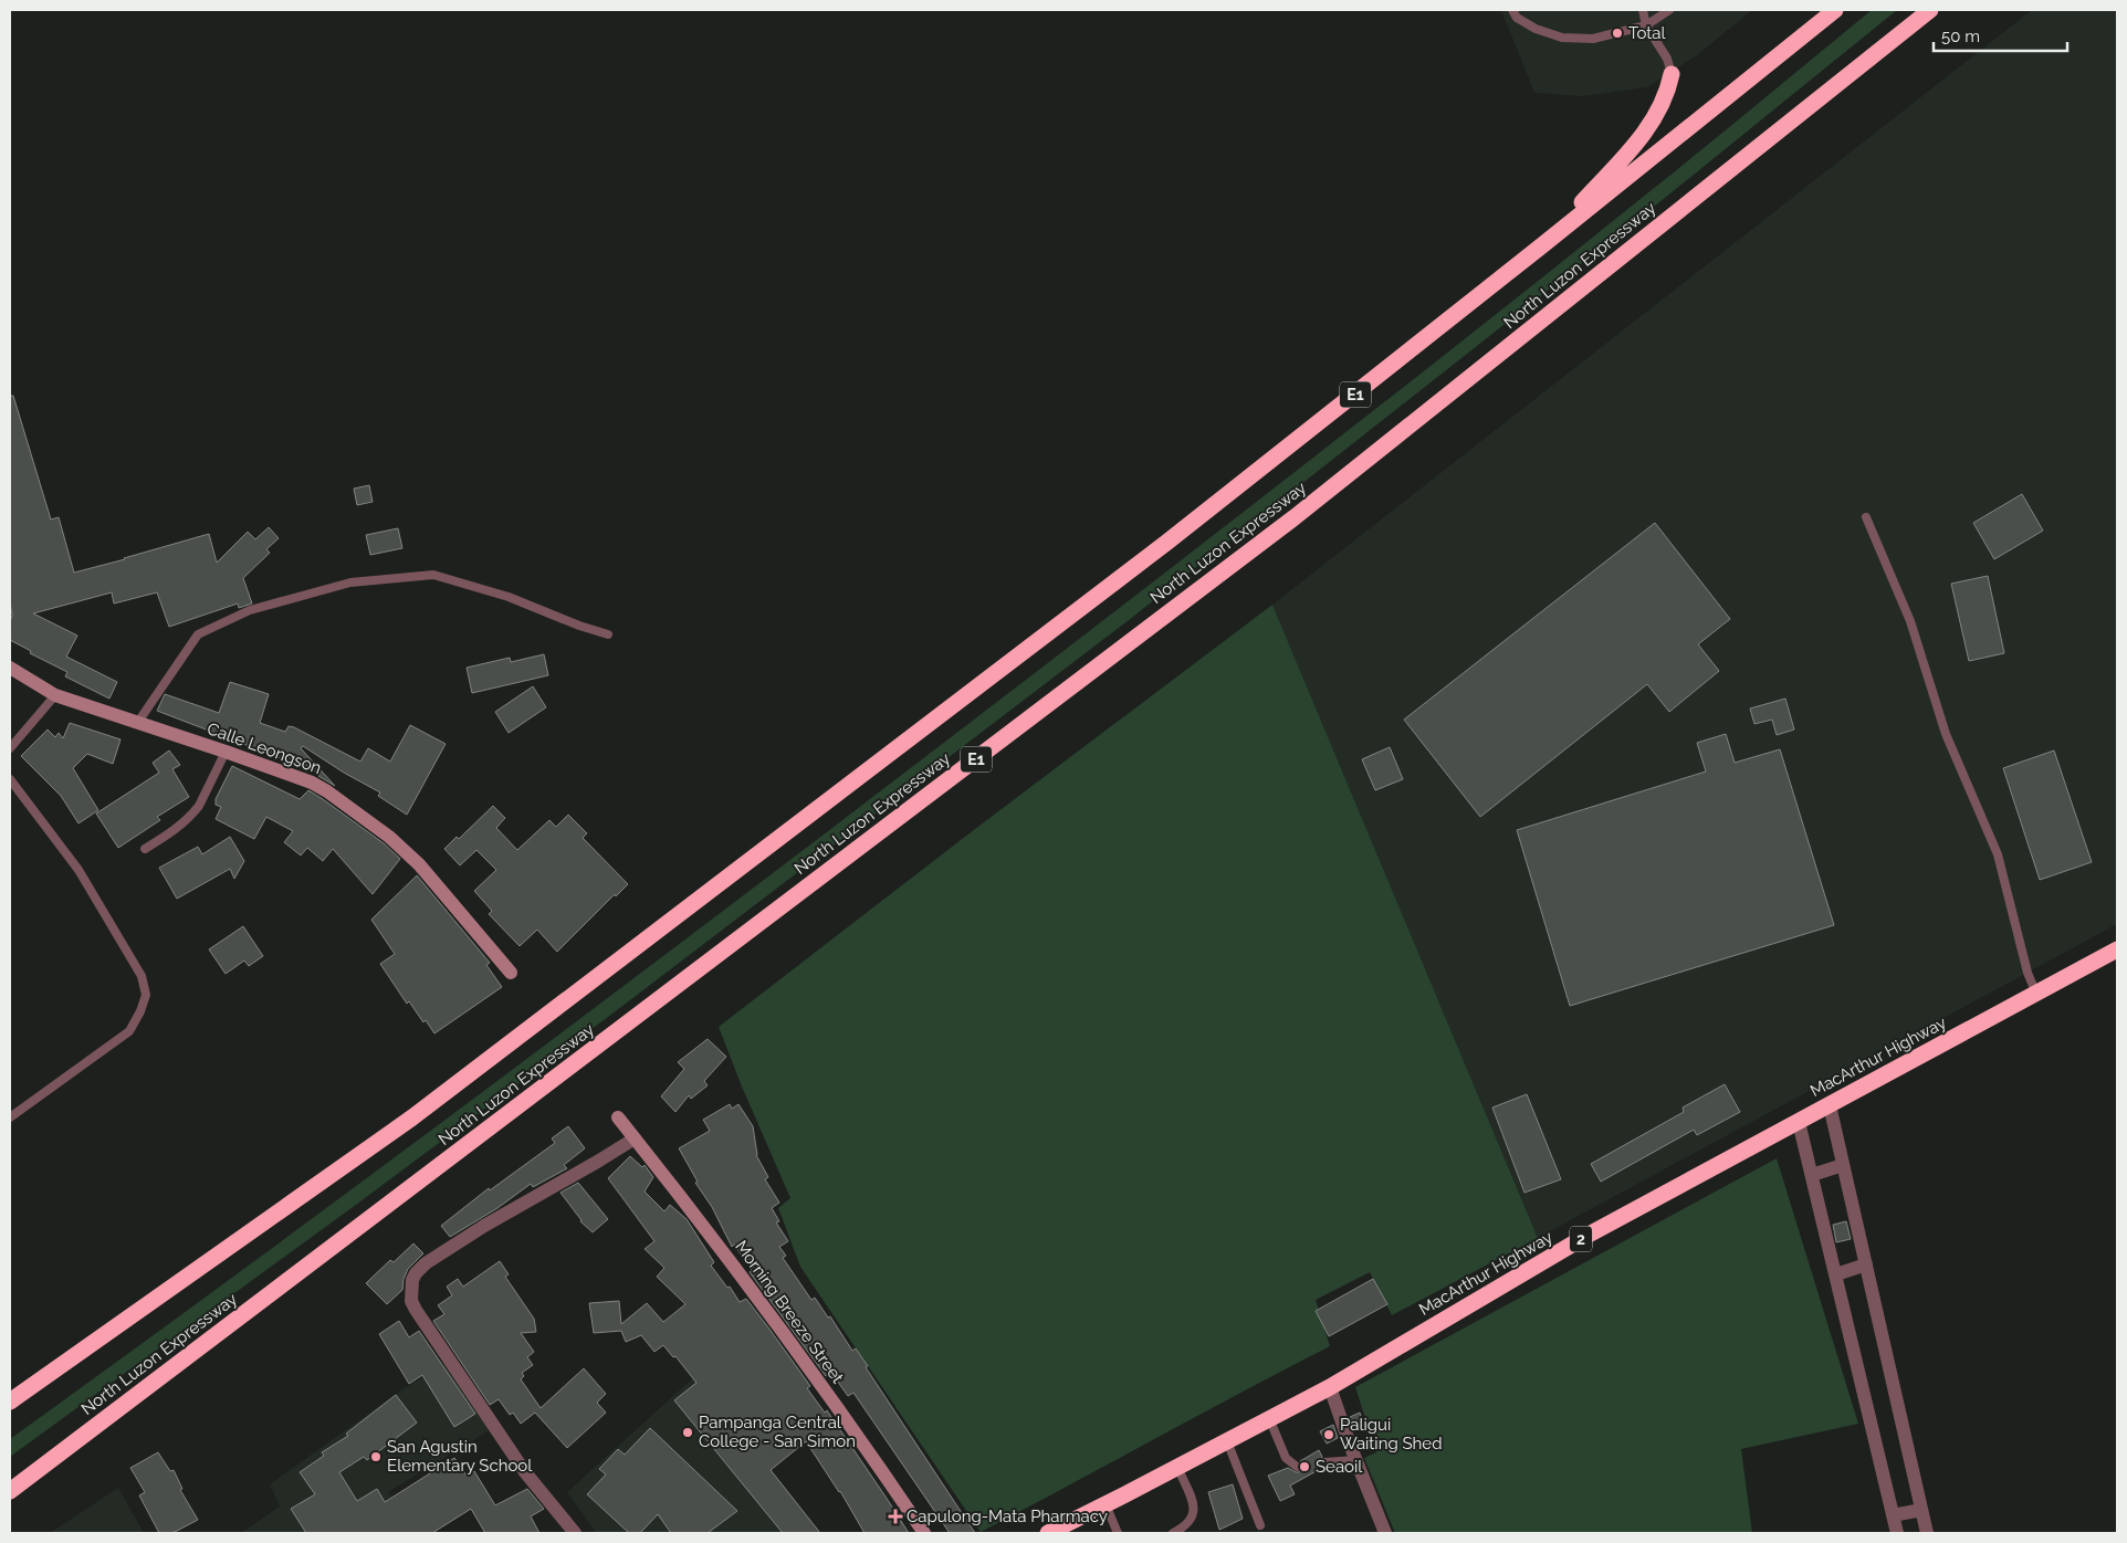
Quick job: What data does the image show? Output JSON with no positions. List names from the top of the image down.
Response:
{
  "streets": {
    "highway": [
      "North Luzon Expressway",
      "E1",
      "MacArthur Highway",
      "2"
    ],
    "main road": ["Calle Leongson", "Morning Breeze Street"]
  },
  "places": {
    "other": [
      "Total",
      "Pampanga Central College - San Simon",
      "Paligui Waiting Shed",
      "San Agustin Elementary School",
      "Seaoil"
    ],
    "health": ["Capulong-Mata Pharmacy"]
  },
  "scale_bar": "50 m"
}
